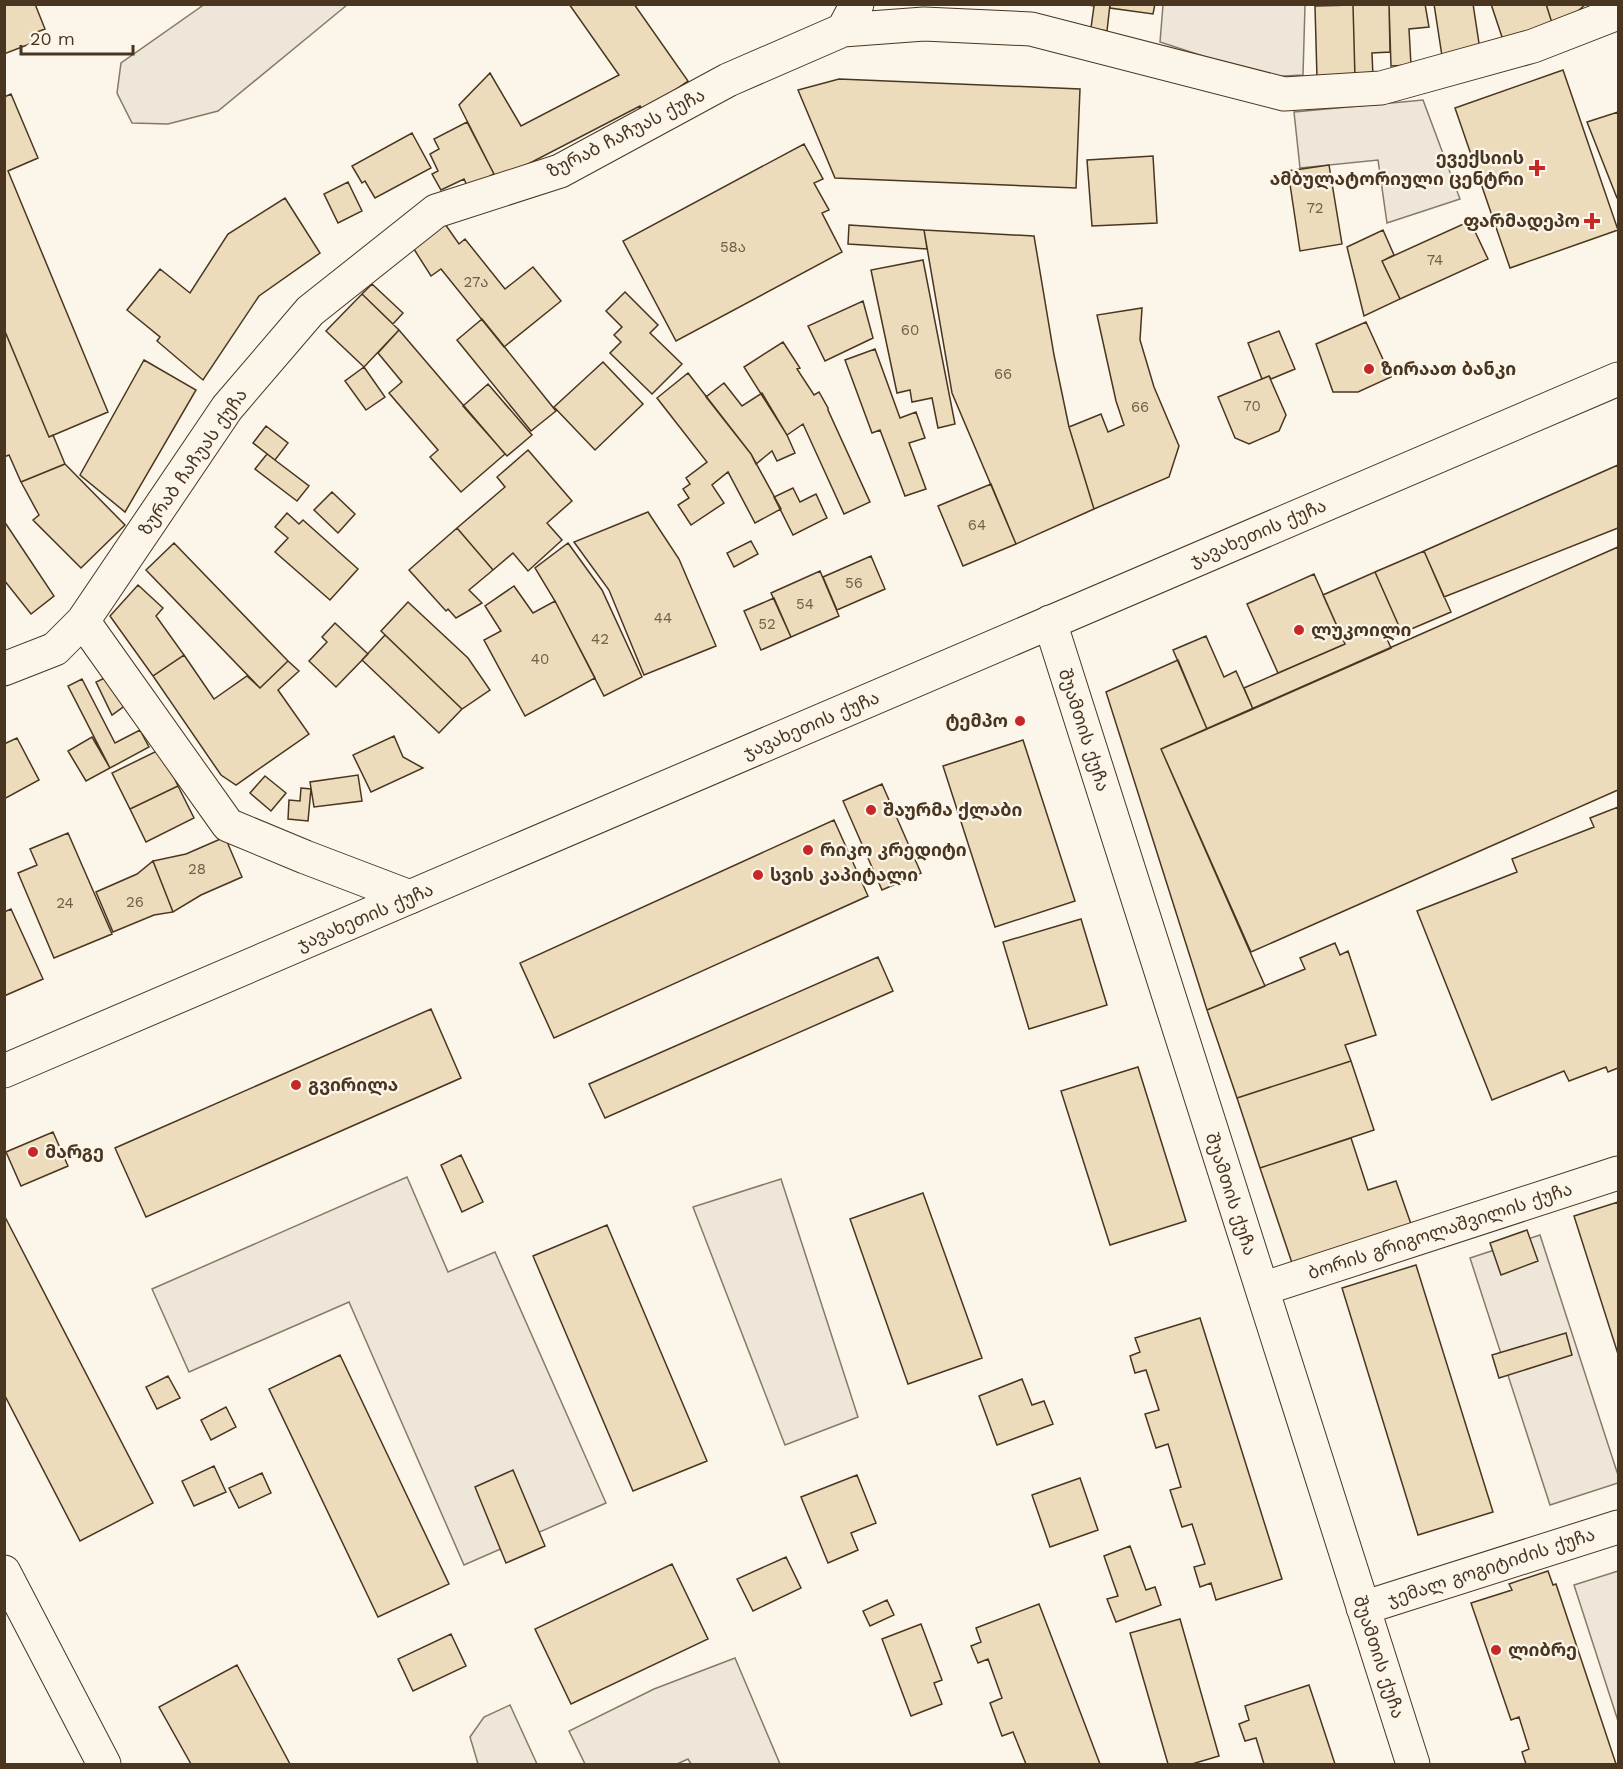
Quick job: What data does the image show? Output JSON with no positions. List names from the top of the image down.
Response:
{
  "streets": {
    "street": [
      "ზურაბ ჩაჩუას ქუჩა",
      "ჯავახეთის ქუჩა",
      "შუამთის ქუჩა",
      "ბორის გრიგოლაშვილის ქუჩა",
      "ჯემალ გოგიტიძის ქუჩა"
    ]
  },
  "crossings": [
    ["ჯავახეთის ქუჩა", "შუამთის ქუჩა"],
    ["შუამთის ქუჩა", "ბორის გრიგოლაშვილის ქუჩა"],
    ["შუამთის ქუჩა", "ჯემალ გოგიტიძის ქუჩა"]
  ],
  "places": {
    "health": ["ევექსიის ამბულატორიული ცენტრი", "ფარმადეპო"],
    "other": [
      "ზირაათ ბანკი",
      "ლუკოილი",
      "ტემპო",
      "შაურმა ქლაბი",
      "რიკო კრედიტი",
      "სვის კაპიტალი",
      "გვირილა",
      "მარგე",
      "ლიბრე"
    ]
  },
  "house_numbers": [
    "72",
    "58ა",
    "74",
    "27ა",
    "60",
    "66",
    "70",
    "66",
    "64",
    "56",
    "54",
    "44",
    "52",
    "42",
    "40",
    "28",
    "26",
    "24"
  ],
  "scale_bar": "20 m"
}
